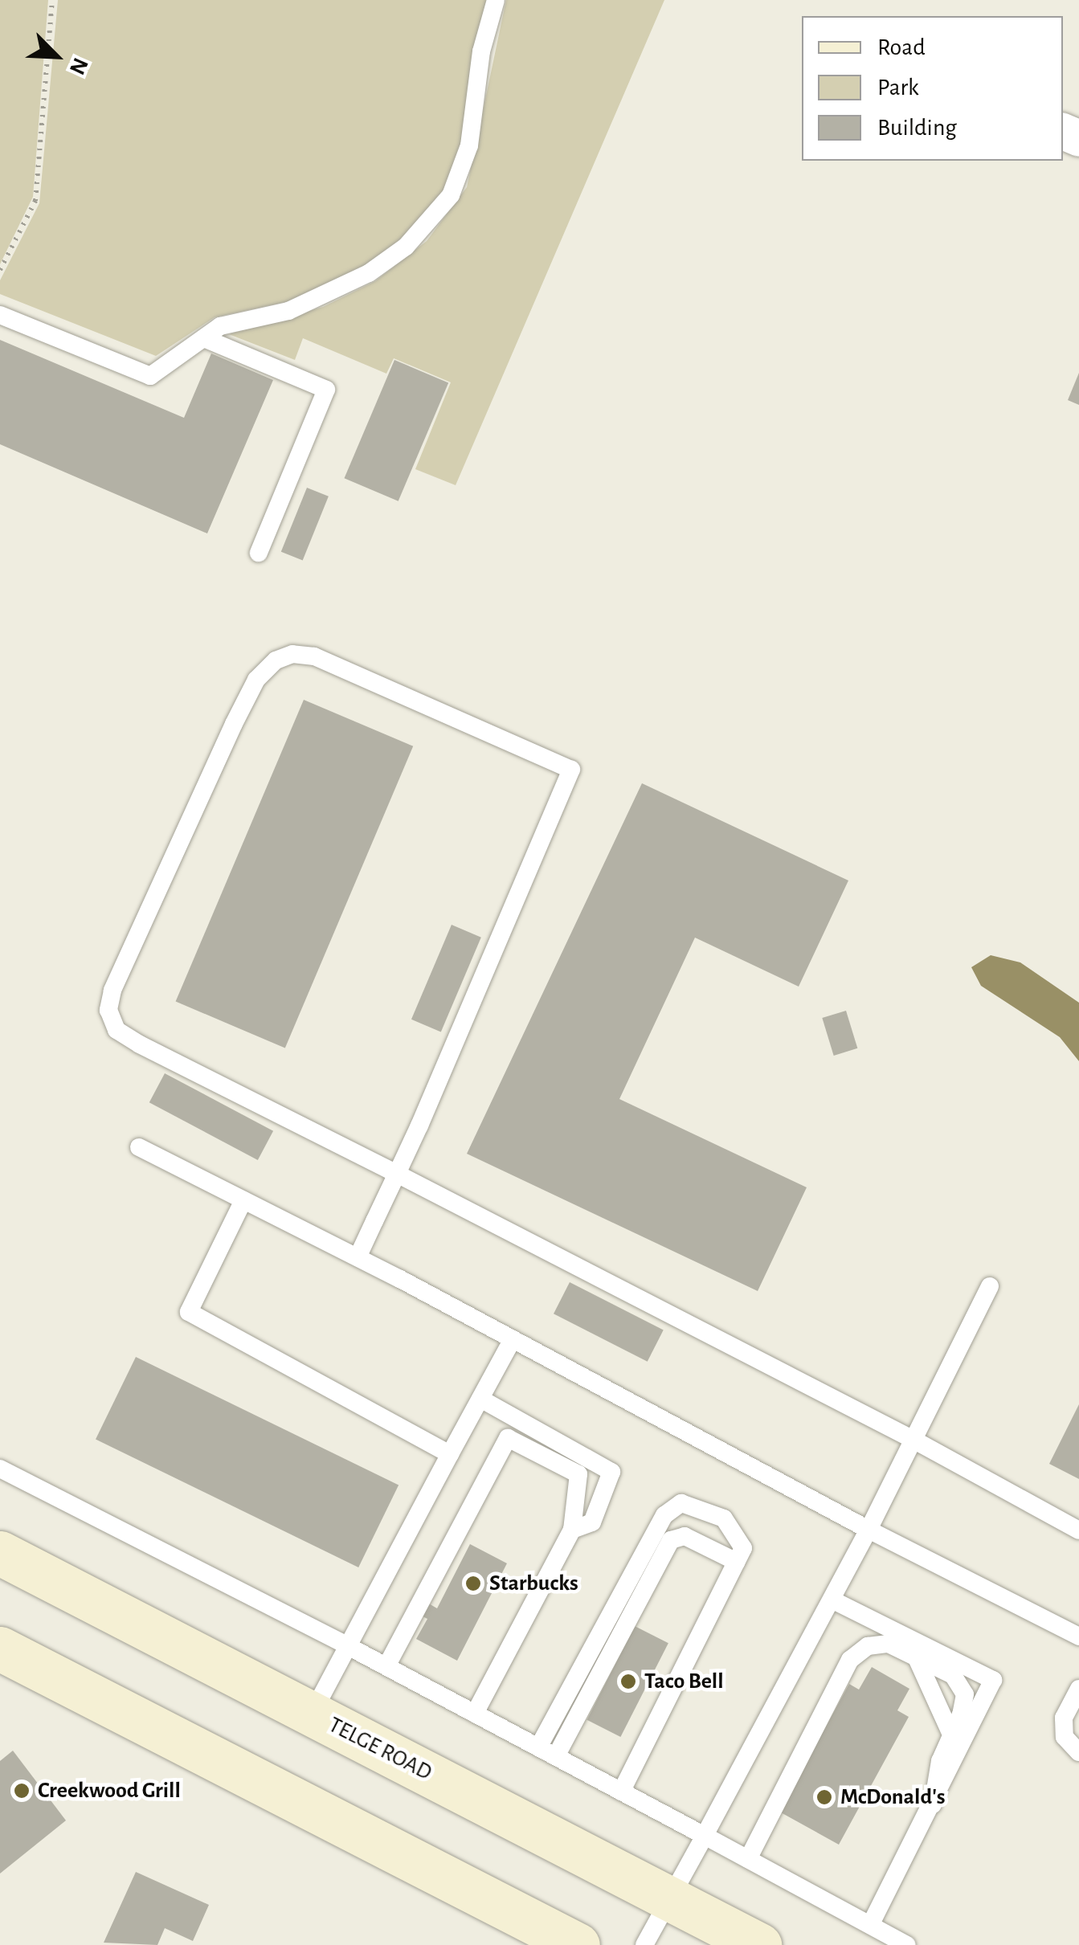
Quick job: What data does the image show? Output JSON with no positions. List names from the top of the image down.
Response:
{
  "streets": {
    "main road": ["TELGE ROAD"]
  },
  "places": [
    "Starbucks",
    "Taco Bell",
    "Creekwood Grill",
    "McDonald's"
  ],
  "legend": ["Road", "Park", "Building"],
  "north": "bottom right"
}
